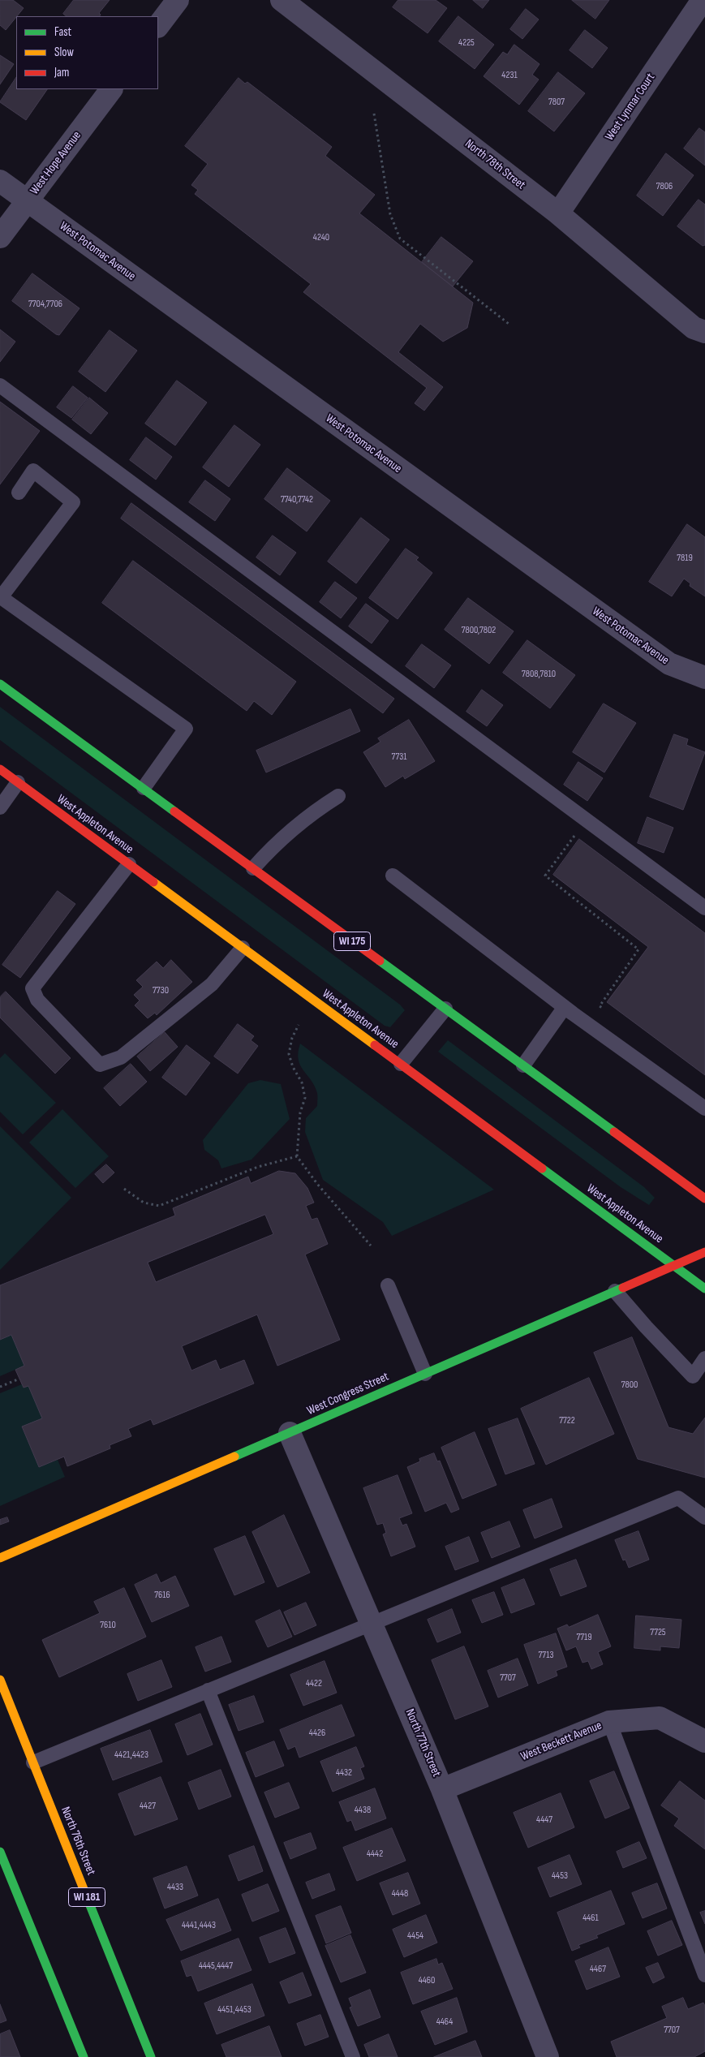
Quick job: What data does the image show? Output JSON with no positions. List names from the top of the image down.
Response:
{
  "streets": {
    "main road": [
      "West Appleton Avenue",
      "WI 175",
      "West Congress Street",
      "North 76th Street",
      "WI 181"
    ],
    "street": [
      "West Lynmar Court",
      "West Hope Avenue",
      "North 78th Street",
      "West Potomac Avenue",
      "West Beckett Avenue",
      "North 77th Street"
    ]
  },
  "crossings": [
    ["West Lynmar Court", "North 78th Street"],
    ["West Hope Avenue", "West Potomac Avenue"],
    ["West Appleton Avenue", "West Congress Street"],
    ["West Congress Street", "North 77th Street"],
    ["West Beckett Avenue", "North 77th Street"]
  ],
  "house_numbers": [
    "4225",
    "4231",
    "7807",
    "7806",
    "4240",
    "7704,7706",
    "7740,7742",
    "7819",
    "7800,7802",
    "7808,7810",
    "7731",
    "7730",
    "7800",
    "7722",
    "7616",
    "7610",
    "7725",
    "7719",
    "7713",
    "7707",
    "4422",
    "4426",
    "4421,4423",
    "4432",
    "4427",
    "4438",
    "4447",
    "4442",
    "4453",
    "4433",
    "4448",
    "4461",
    "4441,4443",
    "4454",
    "4445,4447",
    "4467",
    "4460",
    "4451,4453",
    "4464",
    "7707"
  ],
  "legend": ["Fast", "Slow", "Jam"]
}
